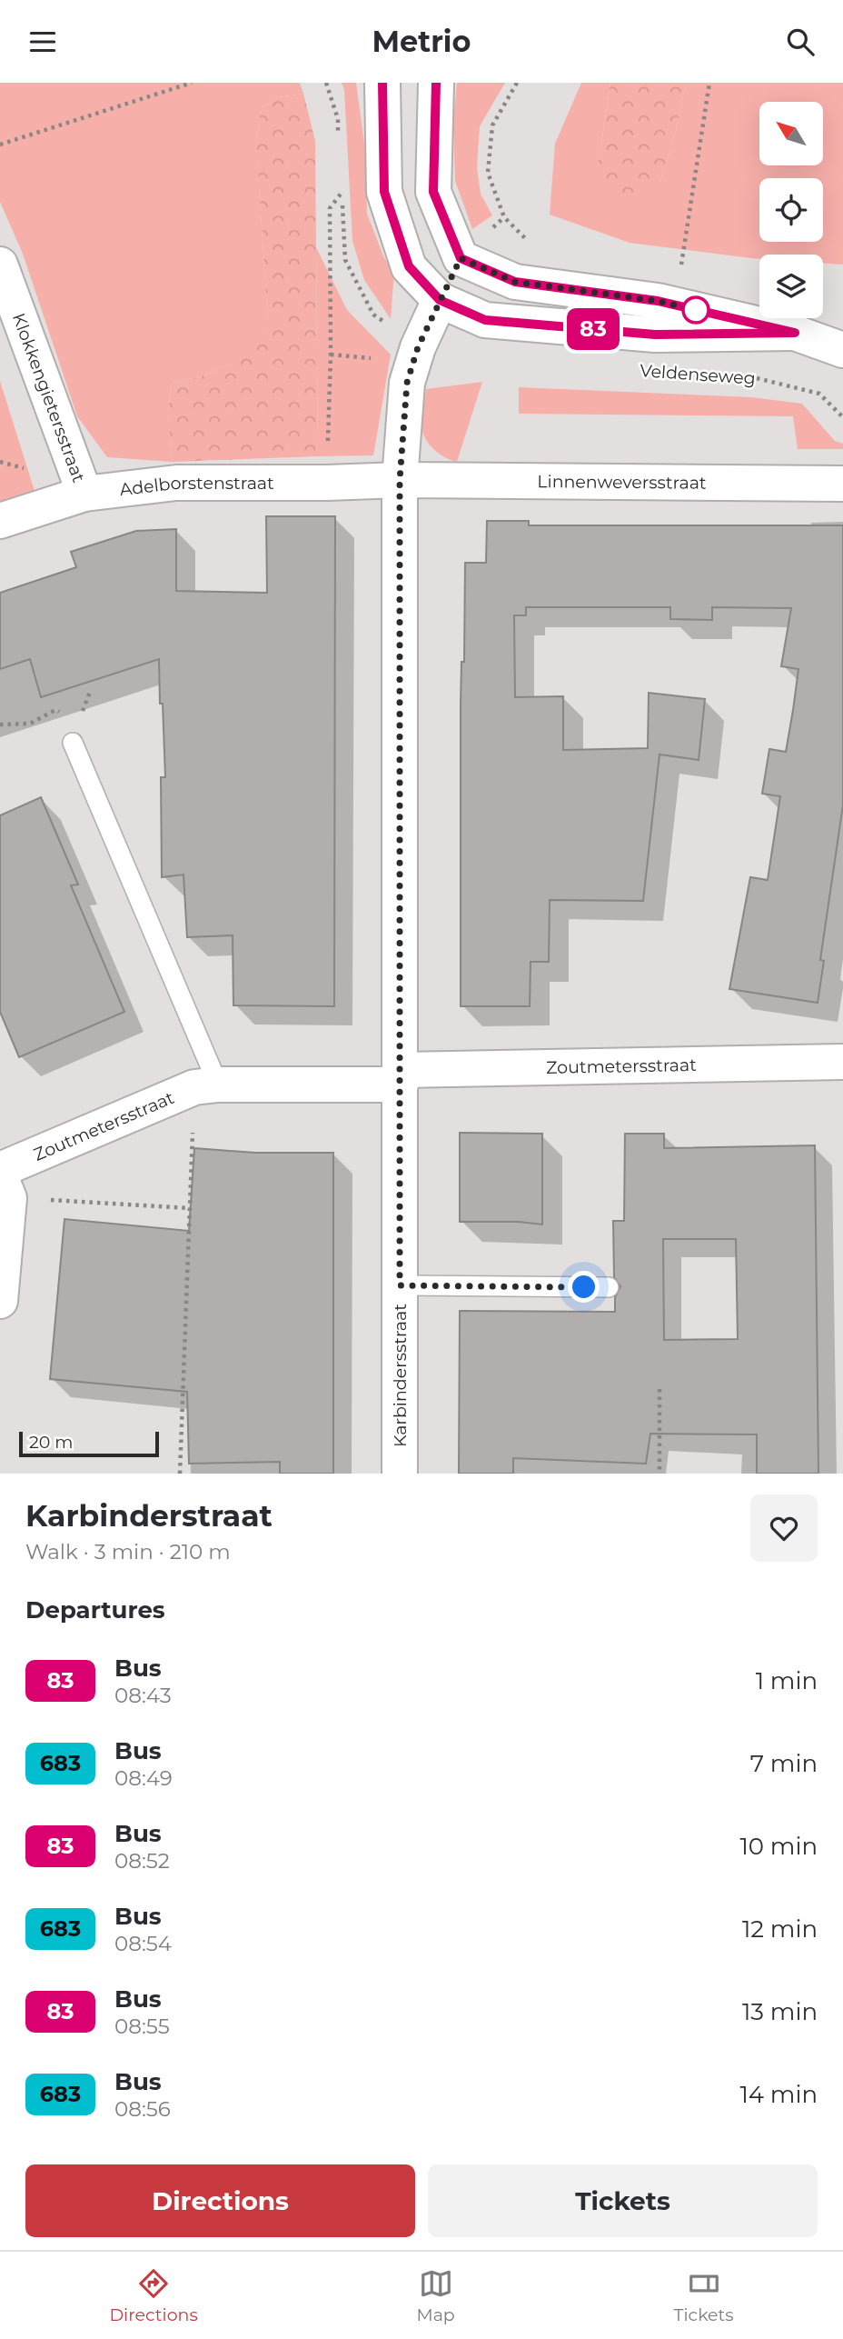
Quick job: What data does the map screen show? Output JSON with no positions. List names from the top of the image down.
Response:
{
  "streets": {
    "street": [
      "Klokkengietersstraat",
      "Linnenweversstraat",
      "Adelborstenstraat",
      "Zoutmetersstraat",
      "Karbindersstraat"
    ],
    "path": ["Veldenseweg"]
  },
  "crossings": [
    ["Klokkengietersstraat", "Adelborstenstraat"],
    ["Linnenweversstraat", "Adelborstenstraat"],
    ["Linnenweversstraat", "Karbindersstraat"],
    ["Adelborstenstraat", "Karbindersstraat"],
    ["Zoutmetersstraat", "Karbindersstraat"]
  ],
  "lines": ["bus line 83"],
  "scale_bar": "20 m",
  "north": "top left",
  "page": {
    "header": "Metrio",
    "on_map": "83",
    "scale": "20 m",
    "heading": [
      ["Karbinderstraat", "Walk · 3 min · 210 m"],
      "Departures"
    ],
    "list": [
      {
        "mark": "83",
        "name": "Bus",
        "note": "08:43",
        "value": "1 min"
      },
      {
        "mark": "683",
        "name": "Bus",
        "note": "08:49",
        "value": "7 min"
      },
      {
        "mark": "83",
        "name": "Bus",
        "note": "08:52",
        "value": "10 min"
      },
      {
        "mark": "683",
        "name": "Bus",
        "note": "08:54",
        "value": "12 min"
      },
      {
        "mark": "83",
        "name": "Bus",
        "note": "08:55",
        "value": "13 min"
      },
      {
        "mark": "683",
        "name": "Bus",
        "note": "08:56",
        "value": "14 min"
      }
    ],
    "buttons": ["Directions", "Tickets"],
    "tabs": ["Directions", "Map", "Tickets"]
  }
}
